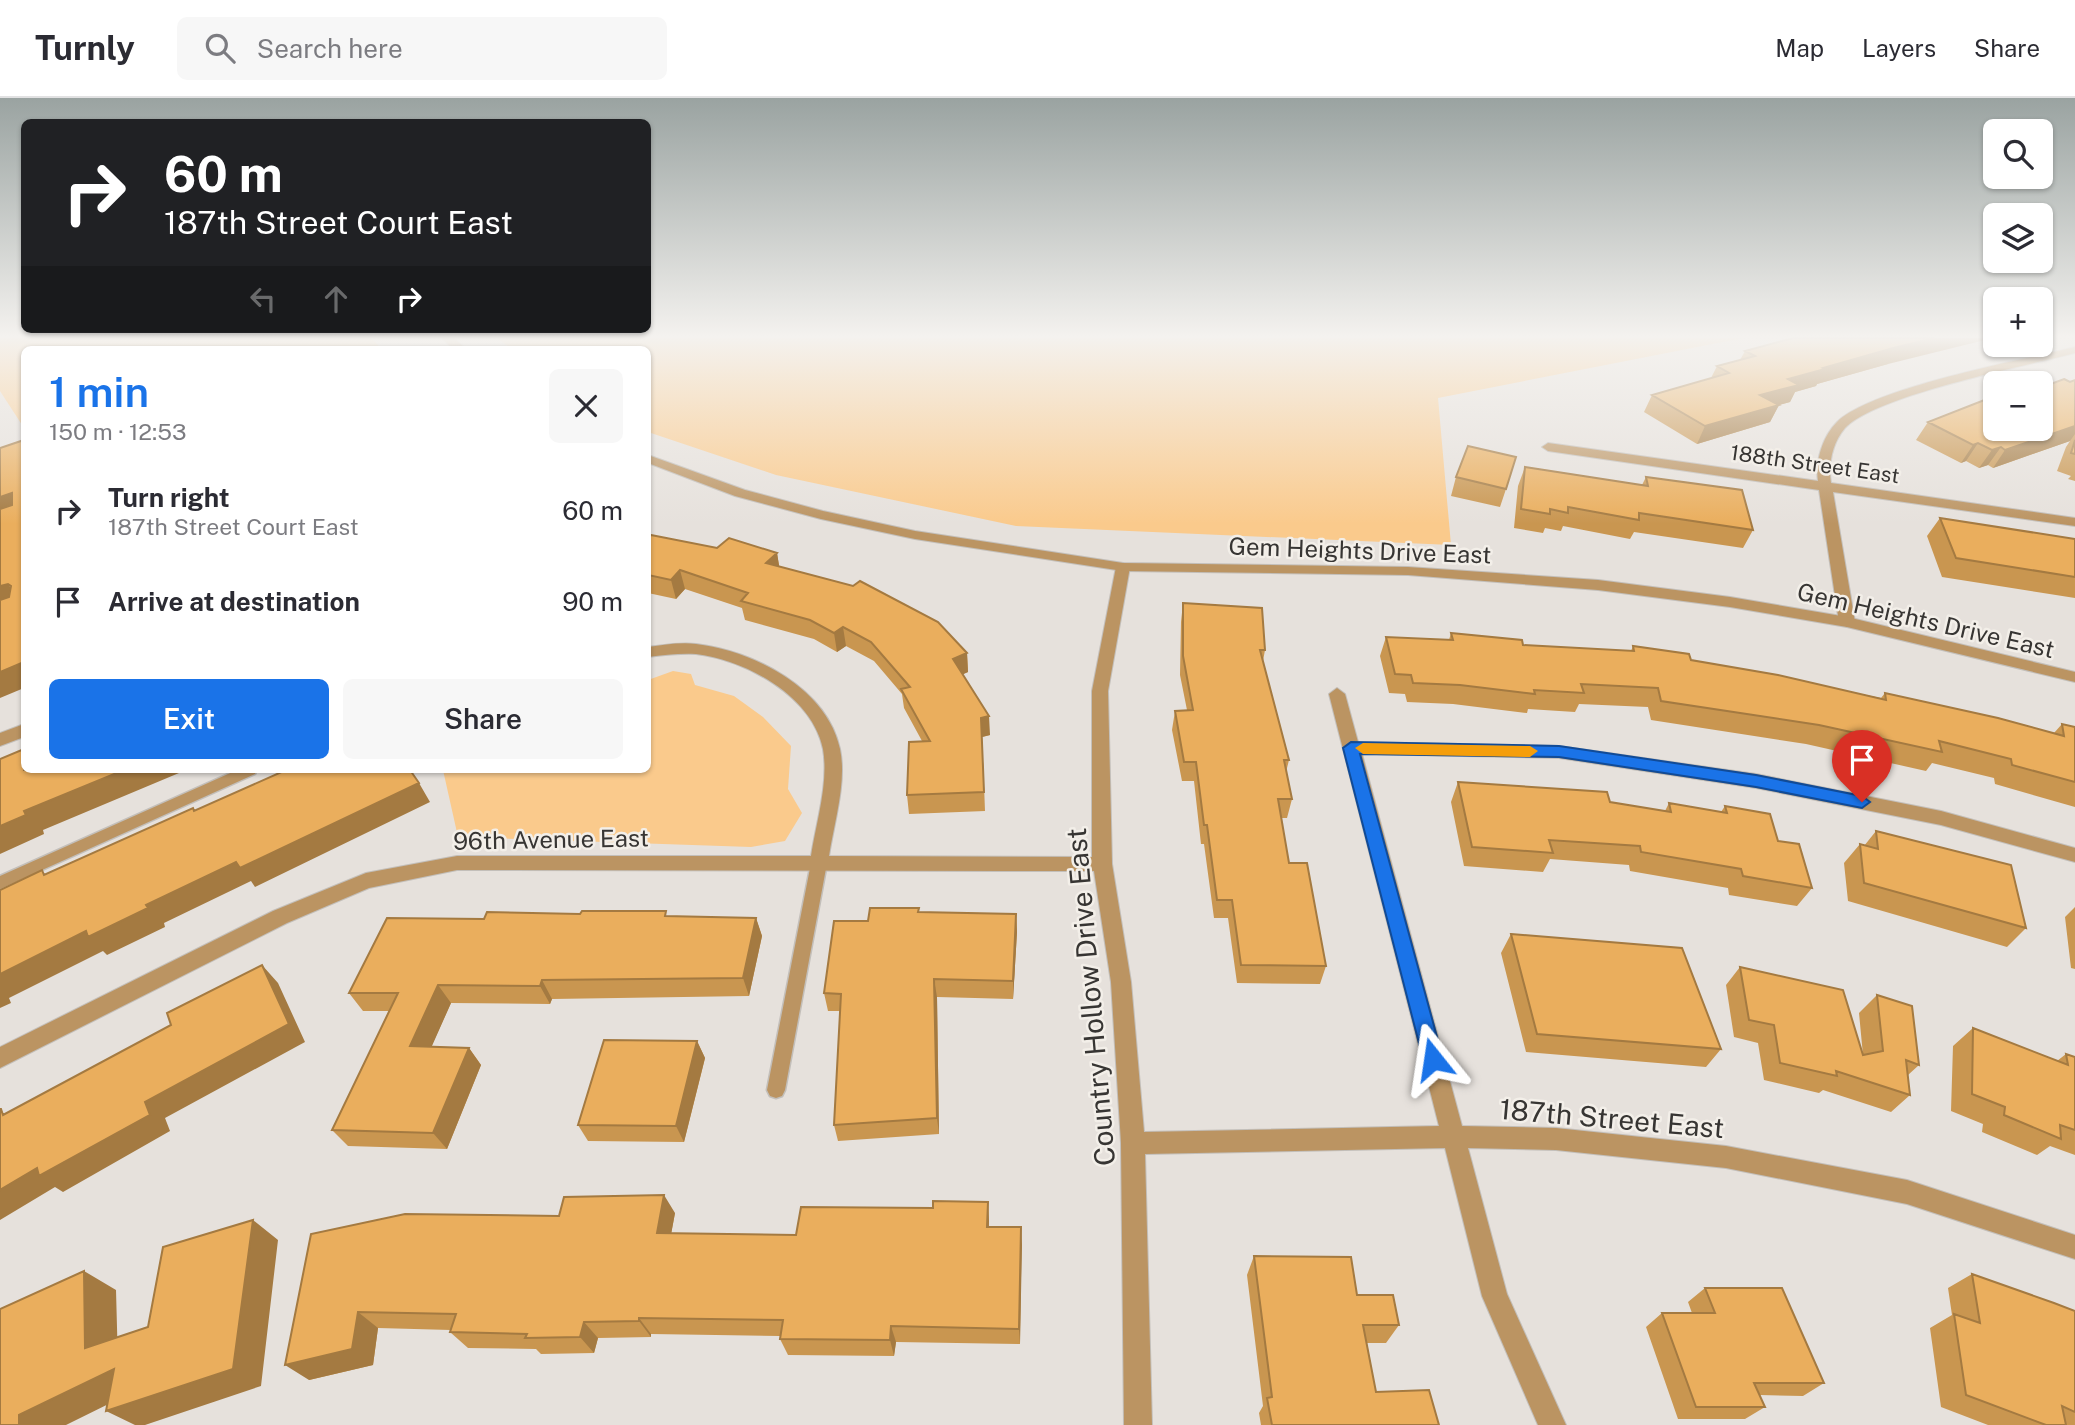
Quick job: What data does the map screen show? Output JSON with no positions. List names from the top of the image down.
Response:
{
  "streets": {
    "street": [
      "188th Street East",
      "Gem Heights Drive East",
      "96th Avenue East",
      "Country Hollow Drive East",
      "187th Street East"
    ]
  },
  "crossings": [
    ["Gem Heights Drive East", "Country Hollow Drive East"],
    ["96th Avenue East", "Country Hollow Drive East"],
    ["Country Hollow Drive East", "187th Street East"]
  ],
  "page": {
    "header": "Turnly",
    "search": "Search here",
    "nav": ["Map", "Layers", "Share"],
    "map_buttons": ["+", "−"],
    "turn": ["60 m", "187th Street Court East"],
    "heading": ["1 min", "150 m · 12:53"],
    "list": [
      {
        "name": "Turn right",
        "note": "187th Street Court East",
        "value": "60 m"
      },
      {
        "name": "Arrive at destination",
        "value": "90 m"
      }
    ],
    "buttons": ["Exit", "Share"]
  }
}
